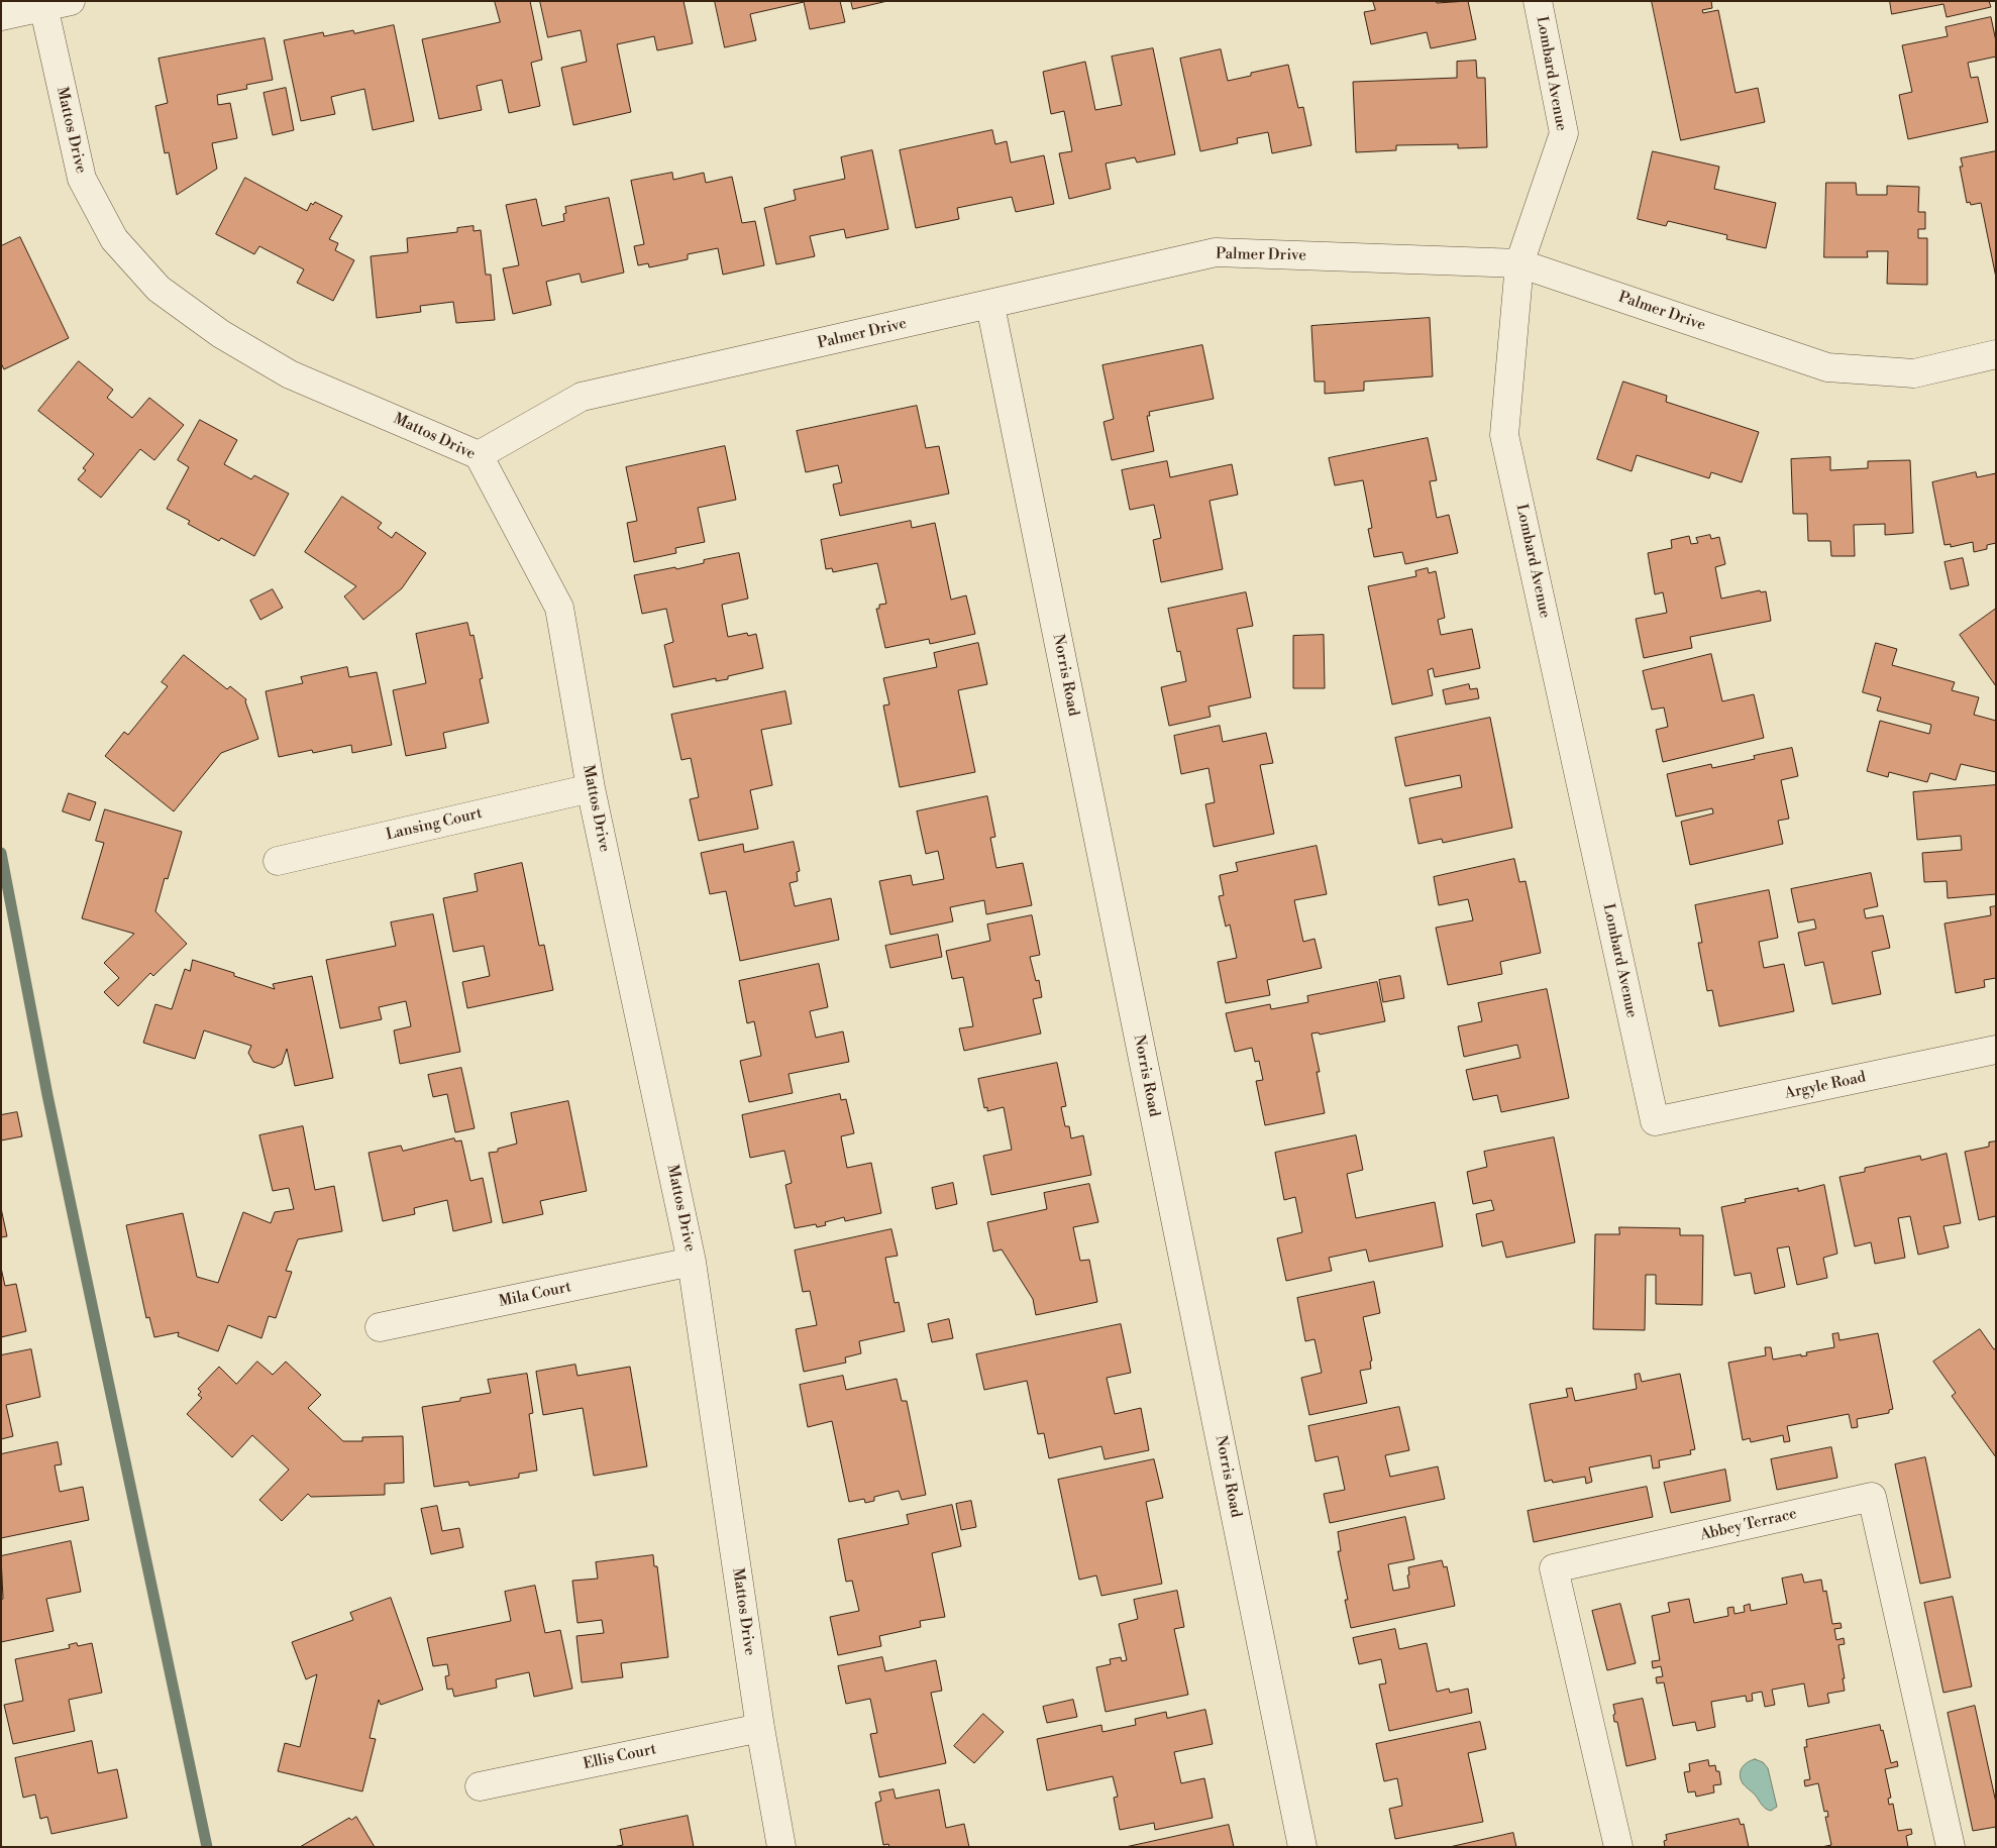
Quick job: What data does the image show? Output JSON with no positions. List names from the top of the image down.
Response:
{
  "streets": {
    "street": [
      "Lombard Avenue",
      "Mattos Drive",
      "Palmer Drive",
      "Norris Road",
      "Lansing Court",
      "Argyle Road",
      "Mila Court",
      "Abbey Terrace",
      "Ellis Court"
    ]
  },
  "crossings": [
    ["Lombard Avenue", "Palmer Drive"],
    ["Lombard Avenue", "Argyle Road"],
    ["Mattos Drive", "Palmer Drive"],
    ["Mattos Drive", "Lansing Court"],
    ["Mattos Drive", "Mila Court"],
    ["Mattos Drive", "Ellis Court"],
    ["Palmer Drive", "Norris Road"]
  ]
}
